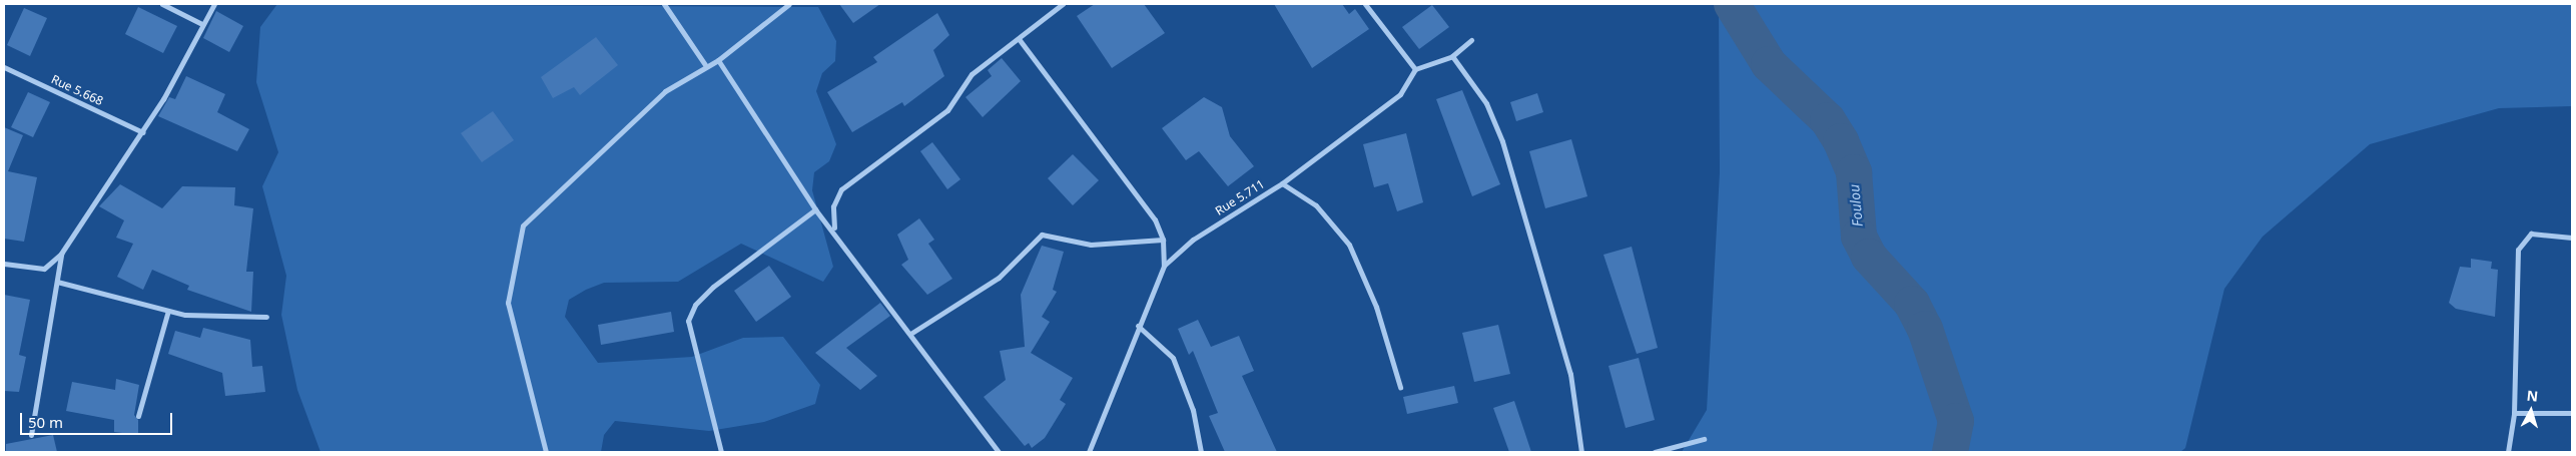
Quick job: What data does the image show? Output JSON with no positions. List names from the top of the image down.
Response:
{
  "streets": {
    "street": ["Rue 5.668", "Rue 5.711"]
  },
  "water": ["Foulou"],
  "scale_bar": "50 m",
  "north": "top"
}
